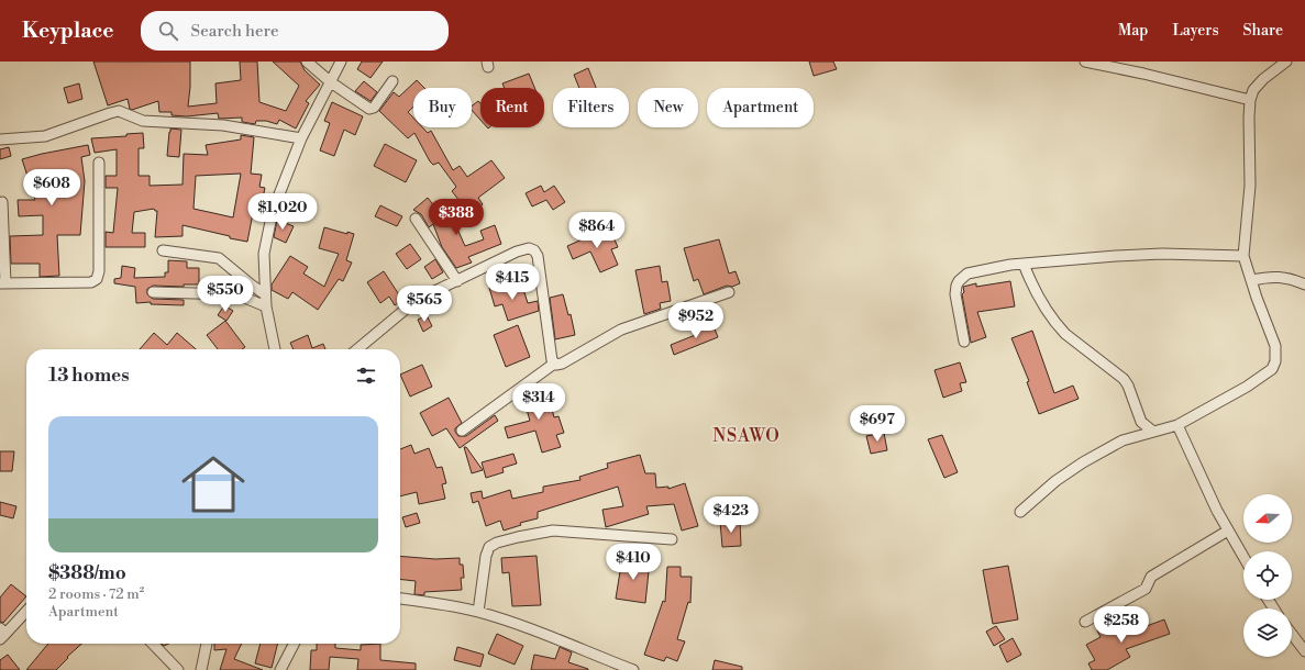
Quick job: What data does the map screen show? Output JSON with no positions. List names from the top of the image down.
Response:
{
  "districts": ["NSAWO"],
  "north": "left",
  "page": {
    "header": "Keyplace",
    "search": "Search here",
    "nav": ["Map", "Layers", "Share"],
    "chip": [
      "Buy",
      "Rent",
      "Filters",
      "New",
      "Apartment"
    ],
    "price": [
      "$608",
      "$1,020",
      "$388",
      "$864",
      "$415",
      "$550",
      "$565",
      "$952",
      "$314",
      "$697",
      "$423",
      "$410",
      "$258"
    ],
    "heading": "13 homes",
    "list": [
      {
        "name": "$388/mo",
        "note": "2 rooms · 72 m² · Apartment"
      }
    ]
  }
}
